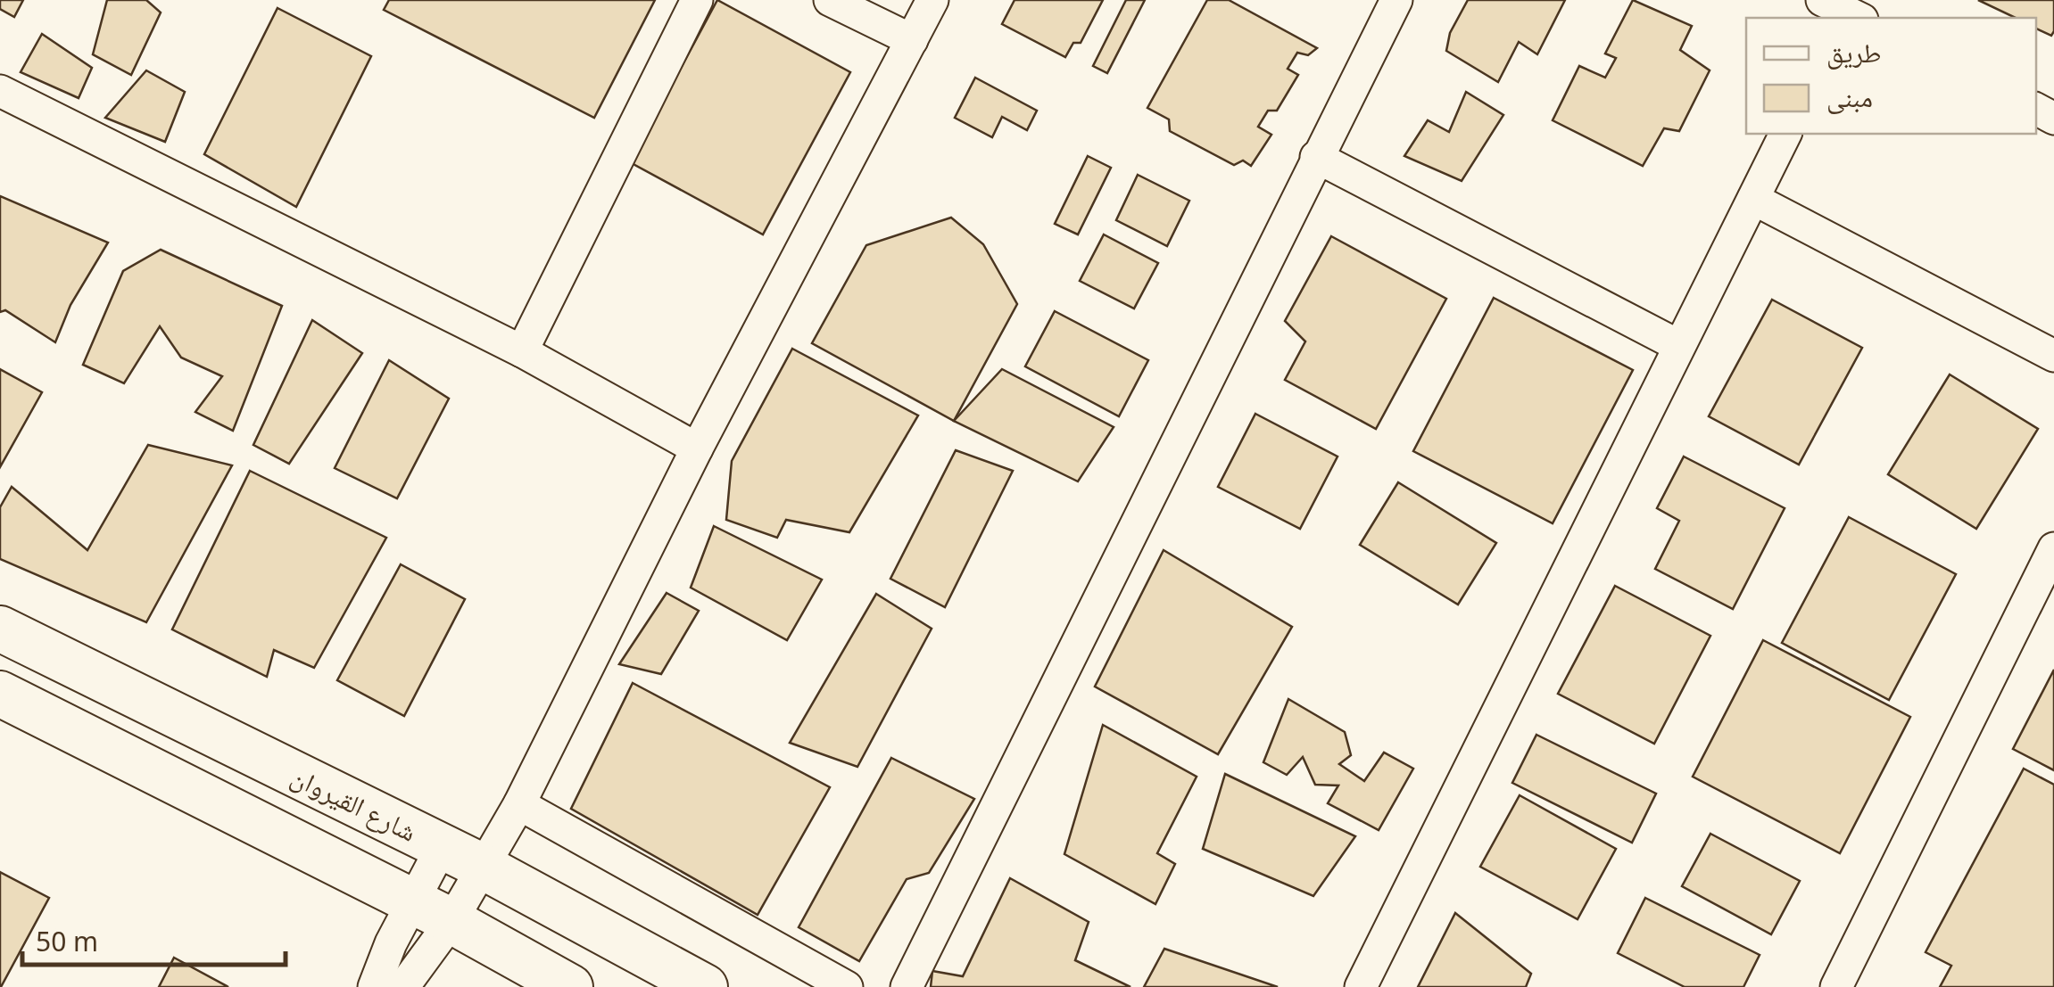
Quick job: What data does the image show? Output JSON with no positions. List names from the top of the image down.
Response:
{
  "streets": {
    "main road": ["شارع القيروان"]
  },
  "legend": ["طريق", "مبنى"],
  "scale_bar": "50 m"
}
